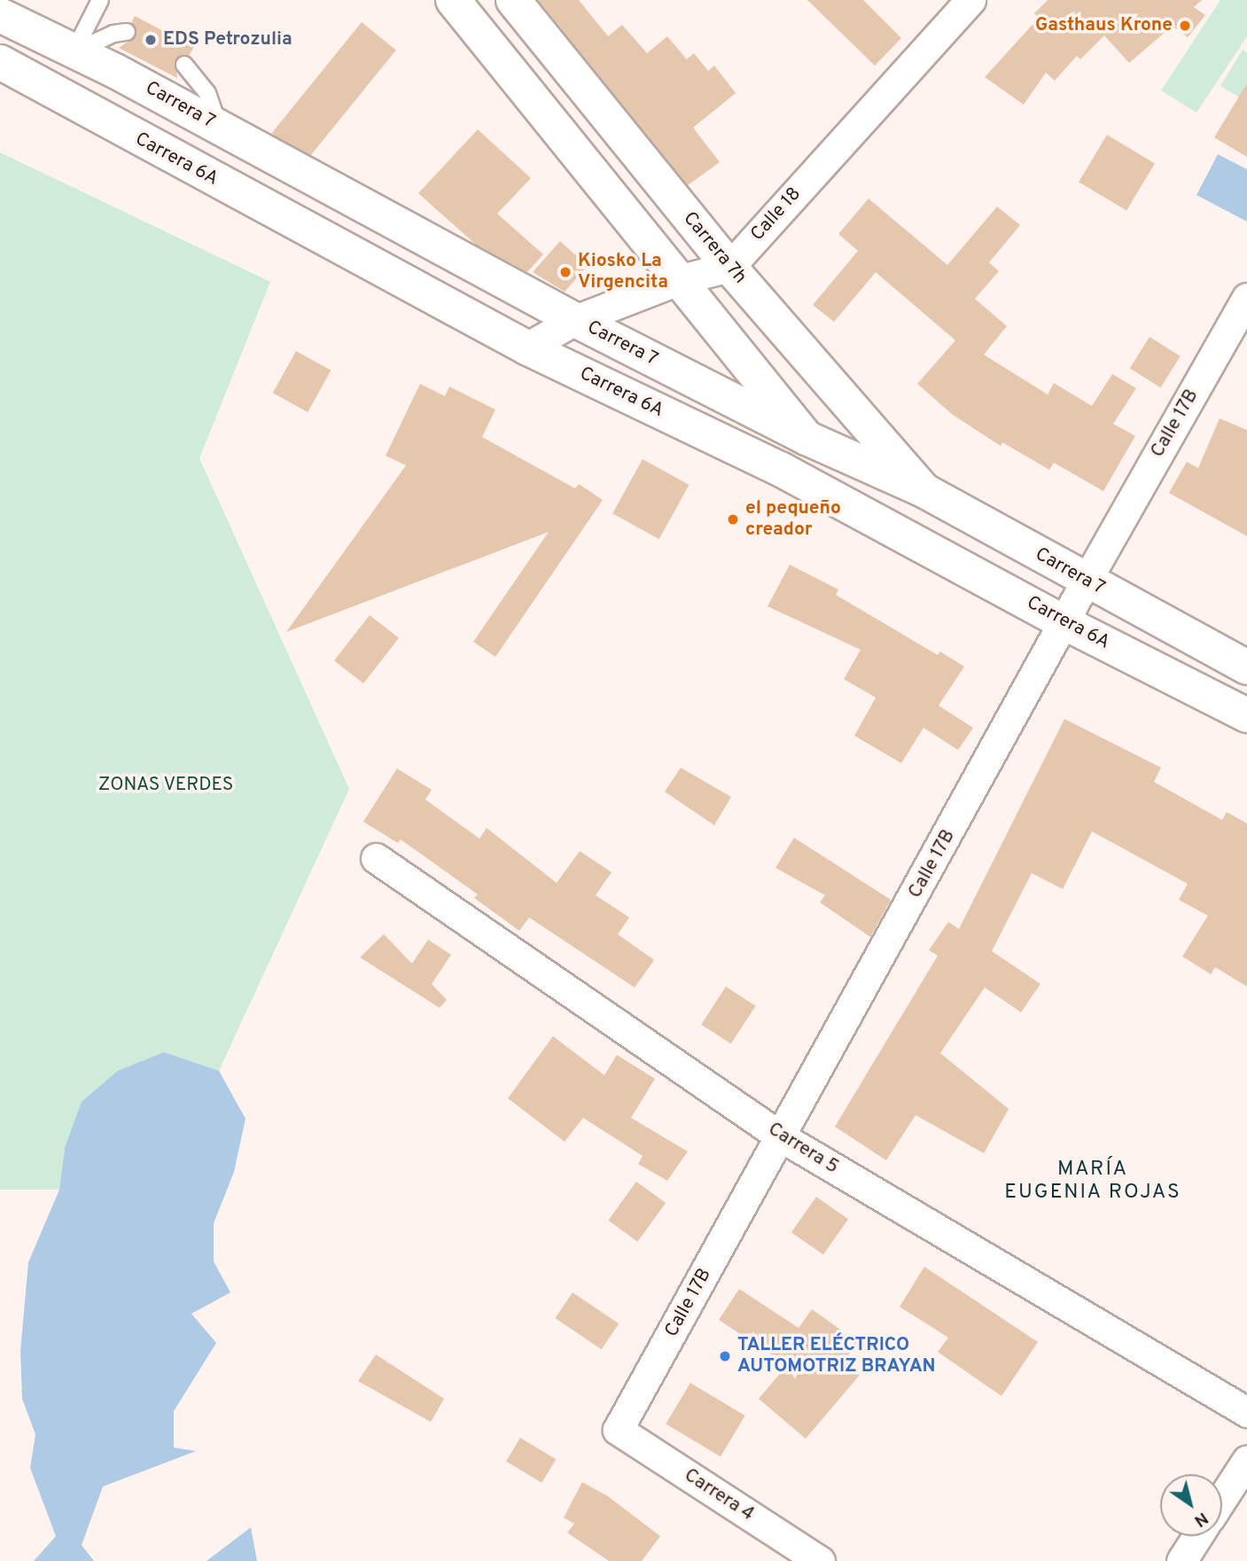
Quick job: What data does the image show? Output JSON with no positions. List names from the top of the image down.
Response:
{
  "streets": {
    "main road": ["Carrera 7", "Carrera 6A", "Carrera 7h"],
    "street": [
      "Calle 18",
      "Calle 17B",
      "Carrera 5",
      "Carrera 4"
    ]
  },
  "crossings": [
    ["Carrera 7", "Carrera 7h"],
    ["Carrera 7", "Calle 17B"],
    ["Carrera 6A", "Calle 17B"],
    ["Calle 18", "Carrera 7h"],
    ["Calle 17B", "Carrera 5"],
    ["Calle 17B", "Carrera 4"]
  ],
  "districts": ["MARÍA EUGENIA ROJAS"],
  "parks": ["ZONAS VERDES"],
  "places": [
    "Gasthaus Krone",
    "EDS Petrozulia",
    "Kiosko La Virgencita",
    "el pequeño creador",
    "TALLER ELÉCTRICO AUTOMOTRIZ BRAYAN"
  ],
  "north": "bottom right"
}
